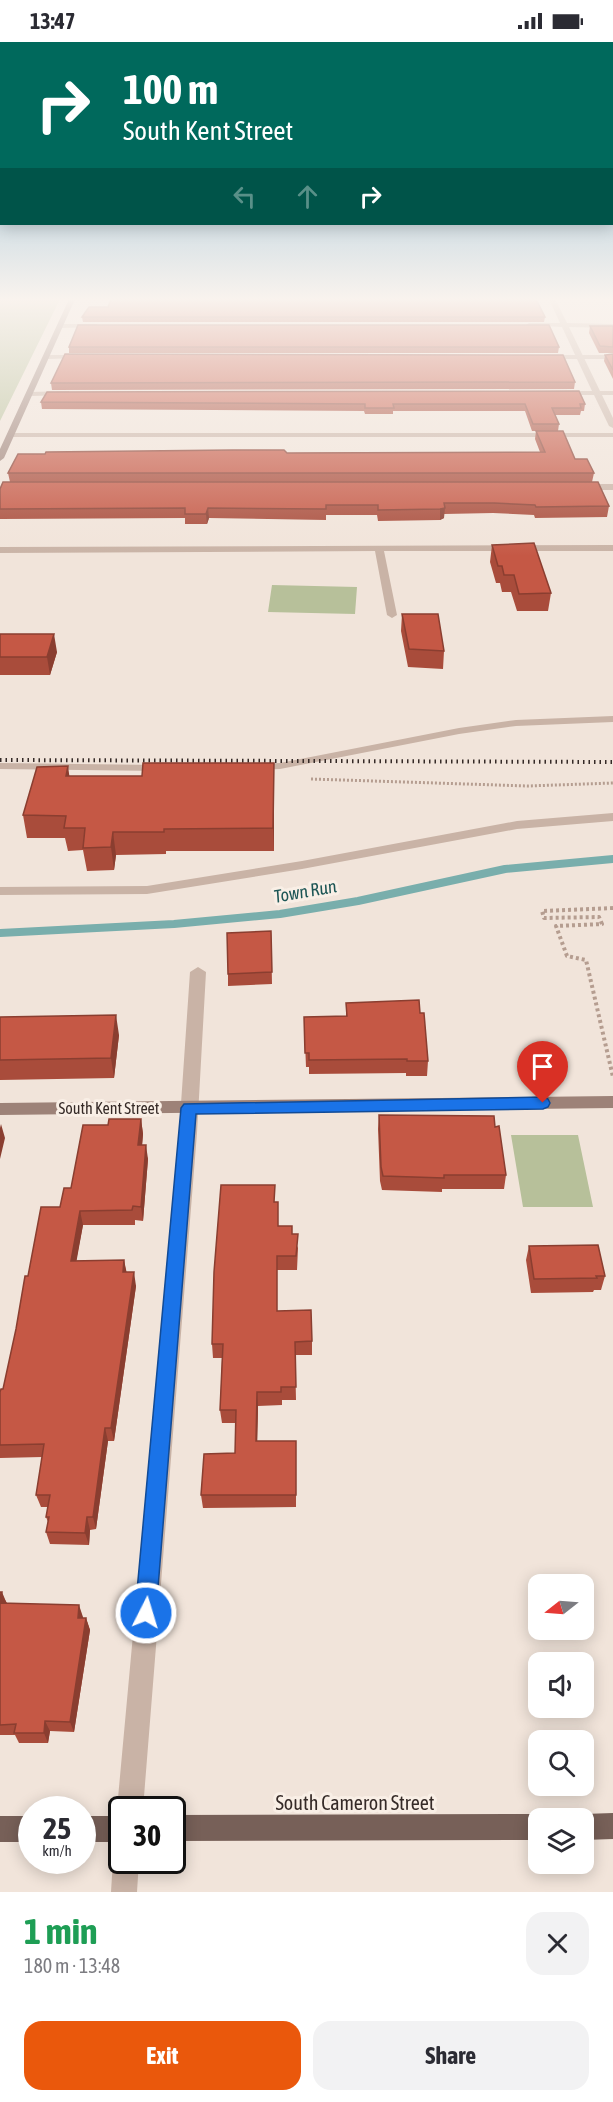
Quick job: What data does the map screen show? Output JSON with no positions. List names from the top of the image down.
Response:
{
  "streets": {
    "main road": ["South Kent Street", "South Cameron Street"]
  },
  "water": ["Town Run"],
  "north": "left",
  "page": {
    "status": "13:47",
    "turn": ["100 m", "South Kent Street"],
    "speed": "25 km/h",
    "limit": "30",
    "heading": ["1 min", "180 m · 13:48"],
    "buttons": ["Exit", "Share"]
  }
}
